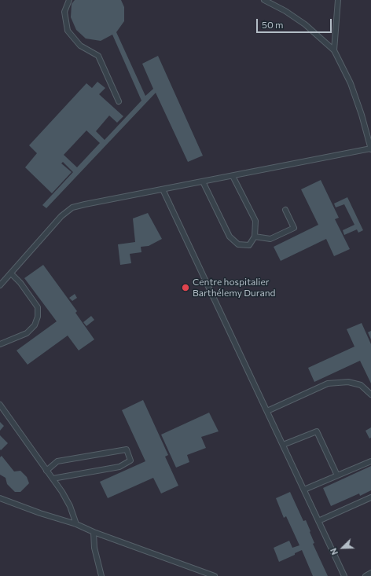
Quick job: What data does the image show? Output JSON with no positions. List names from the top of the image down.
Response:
{
  "places": ["Centre hospitalier Barthélemy Durand"],
  "scale_bar": "50 m",
  "north": "bottom left"
}
